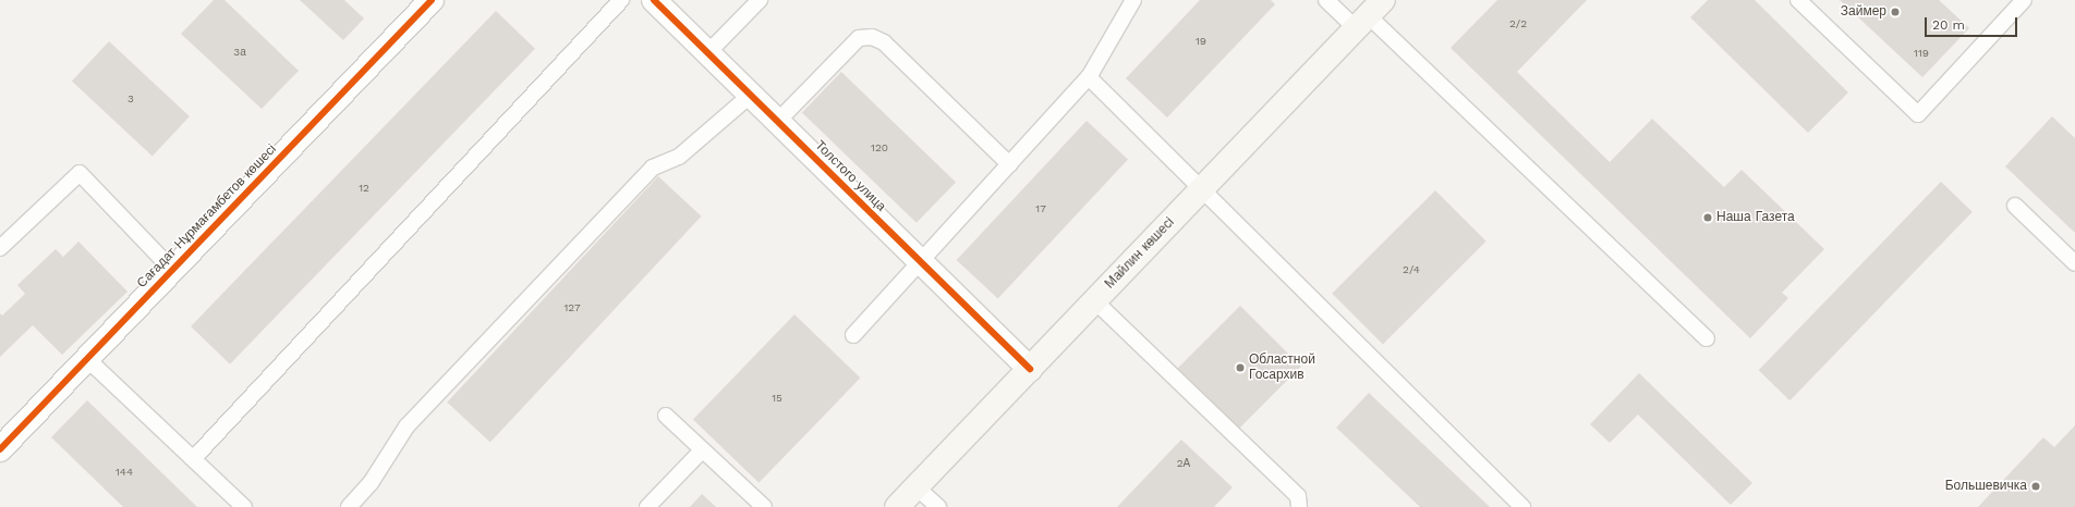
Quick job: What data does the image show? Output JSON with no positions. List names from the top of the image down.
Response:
{
  "streets": {
    "main road": ["Майлин көшесі"],
    "street": ["Толстого улица", "Сағадат Нұрмағамбетов көшесі"]
  },
  "crossings": [
    ["Толстого улица", "Майлин көшесі"]
  ],
  "places": [
    "Займер",
    "Наша Газета",
    "Областной Госархив",
    "Большевичка"
  ],
  "house_numbers": [
    "2/2",
    "19",
    "3а",
    "119",
    "3",
    "120",
    "12",
    "17",
    "2/4",
    "127",
    "15",
    "2А",
    "144"
  ],
  "scale_bar": "20 m"
}
